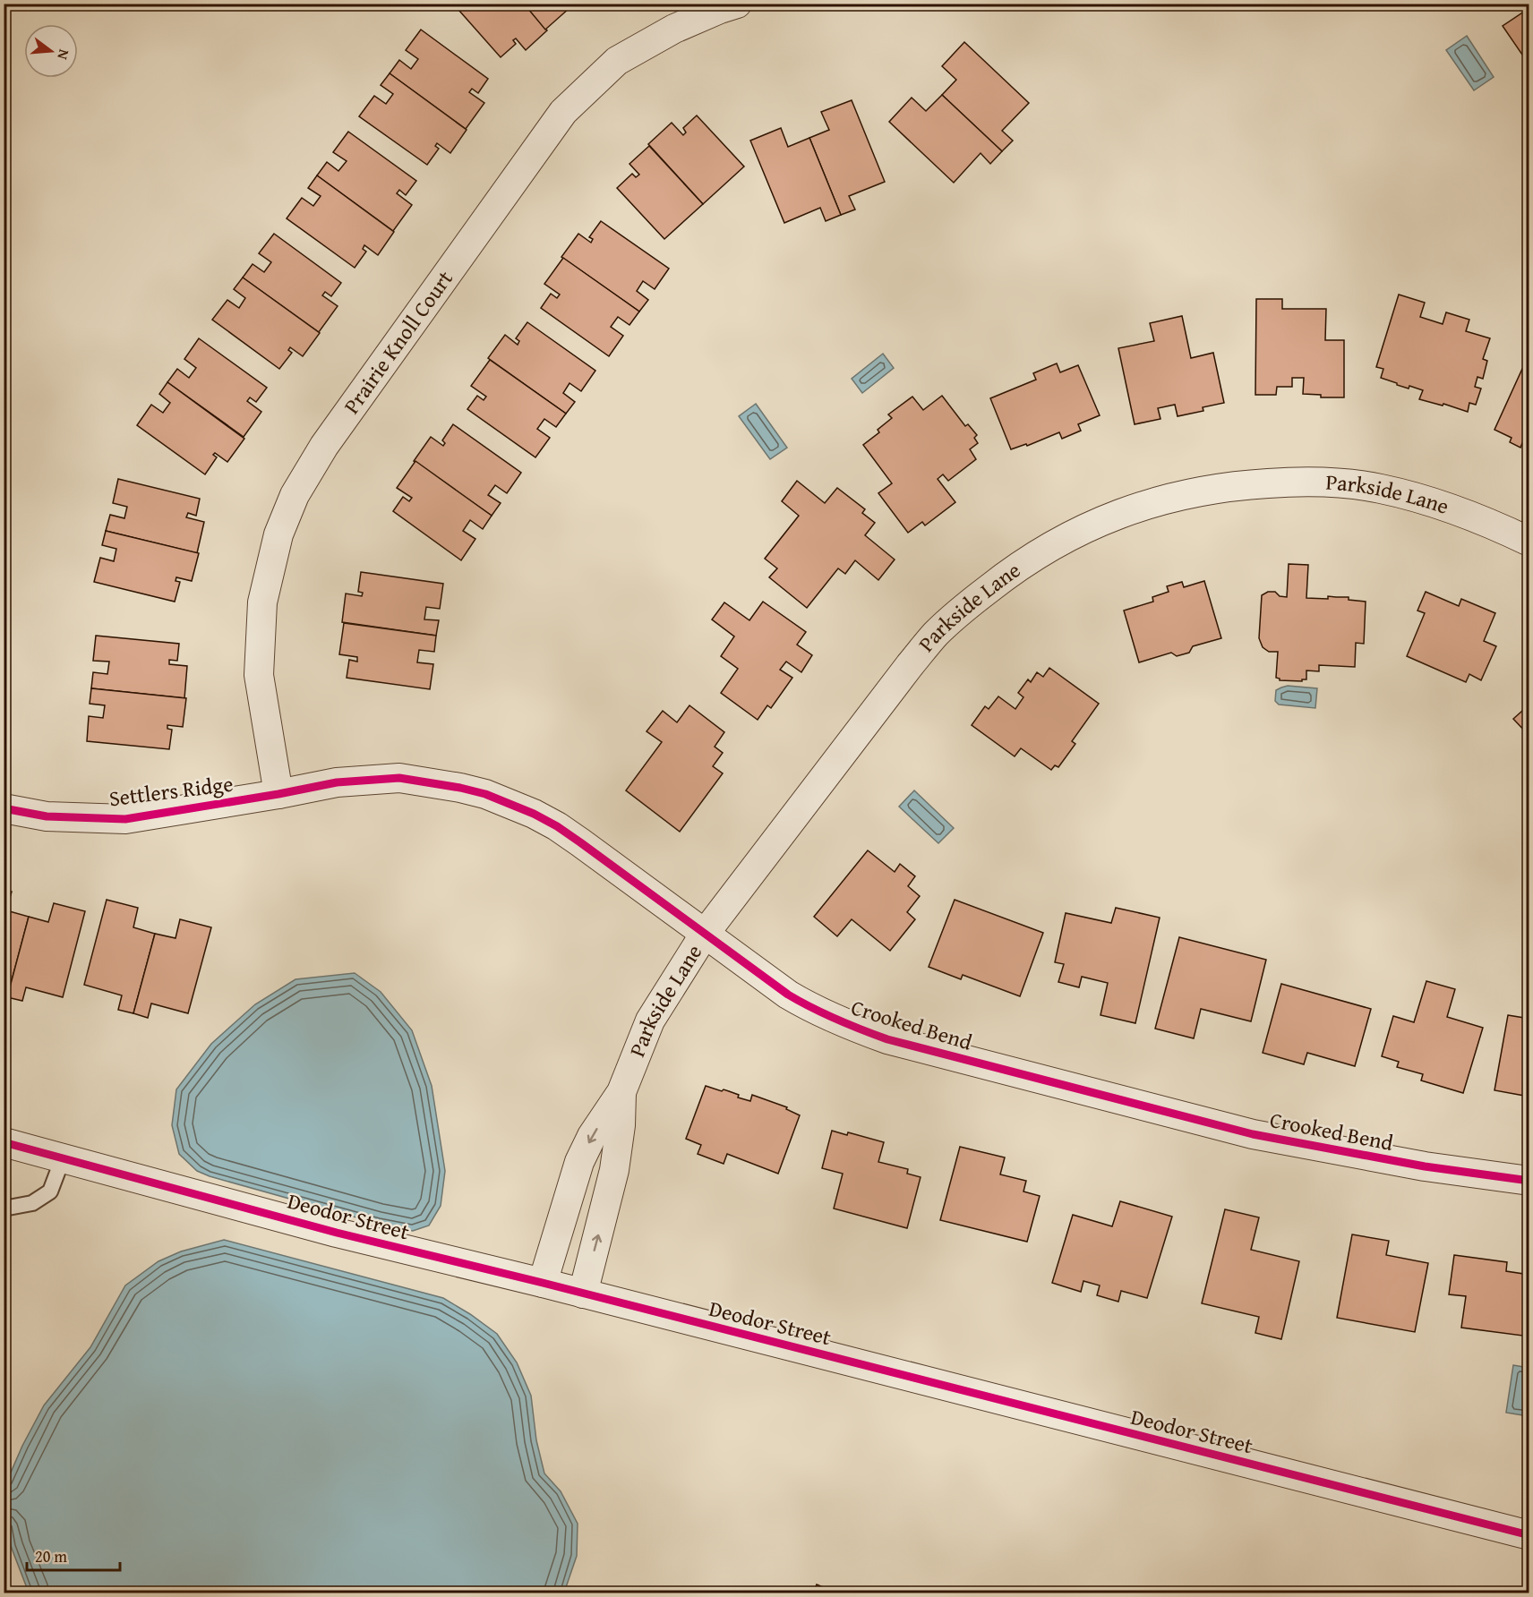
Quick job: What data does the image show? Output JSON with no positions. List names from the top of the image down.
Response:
{
  "streets": {
    "street": [
      "Prairie Knoll Court",
      "Parkside Lane",
      "Settlers Ridge",
      "Crooked Bend",
      "Deodor Street"
    ]
  },
  "crossings": [
    ["Prairie Knoll Court", "Settlers Ridge"],
    ["Prairie Knoll Court", "Crooked Bend"],
    ["Parkside Lane", "Crooked Bend"],
    ["Parkside Lane", "Deodor Street"],
    ["Settlers Ridge", "Crooked Bend"]
  ],
  "scale_bar": "20 m",
  "north": "right"
}
